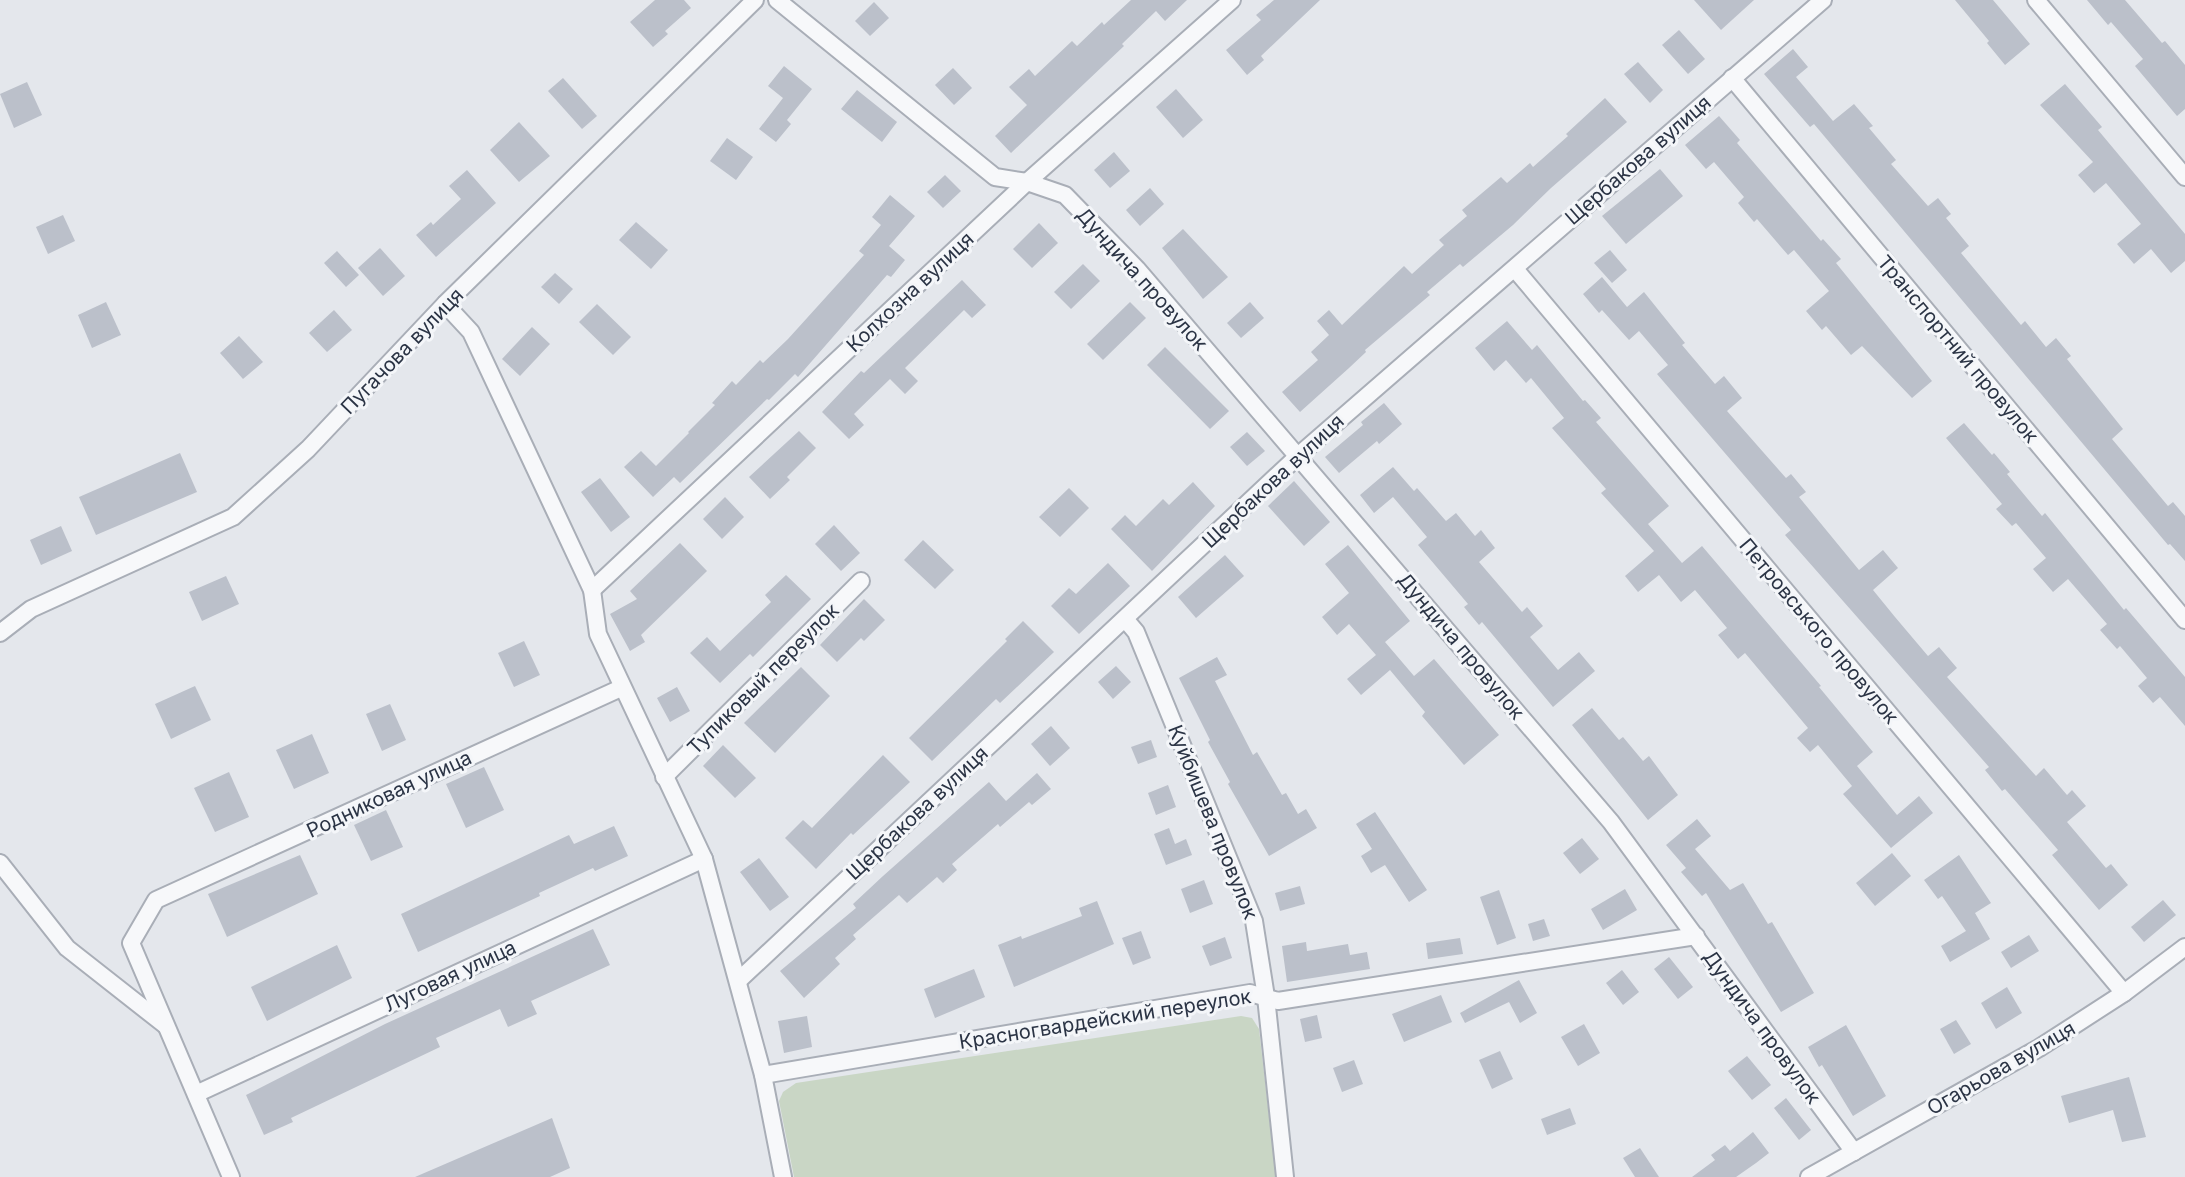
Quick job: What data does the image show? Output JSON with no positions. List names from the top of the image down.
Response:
{
  "streets": {
    "street": [
      "Щербакова вулиця",
      "Дундича провулок",
      "Колхозна вулиця",
      "Транспортний провулок",
      "Пугачова вулиця",
      "Петровського провулок",
      "Тупиковый переулок",
      "Родниковая улица",
      "Куйбишева провулок",
      "Луговая улица",
      "Красногвардейский переулок",
      "Огарьова вулиця"
    ]
  },
  "crossings": [
    ["Щербакова вулиця", "Дундича провулок"],
    ["Щербакова вулиця", "Транспортний провулок"],
    ["Щербакова вулиця", "Петровського провулок"],
    ["Щербакова вулиця", "Куйбишева провулок"],
    ["Дундича провулок", "Колхозна вулиця"],
    ["Дундича провулок", "Красногвардейский переулок"],
    ["Дундича провулок", "Огарьова вулиця"],
    ["Петровського провулок", "Огарьова вулиця"],
    ["Куйбишева провулок", "Красногвардейский переулок"]
  ]
}
